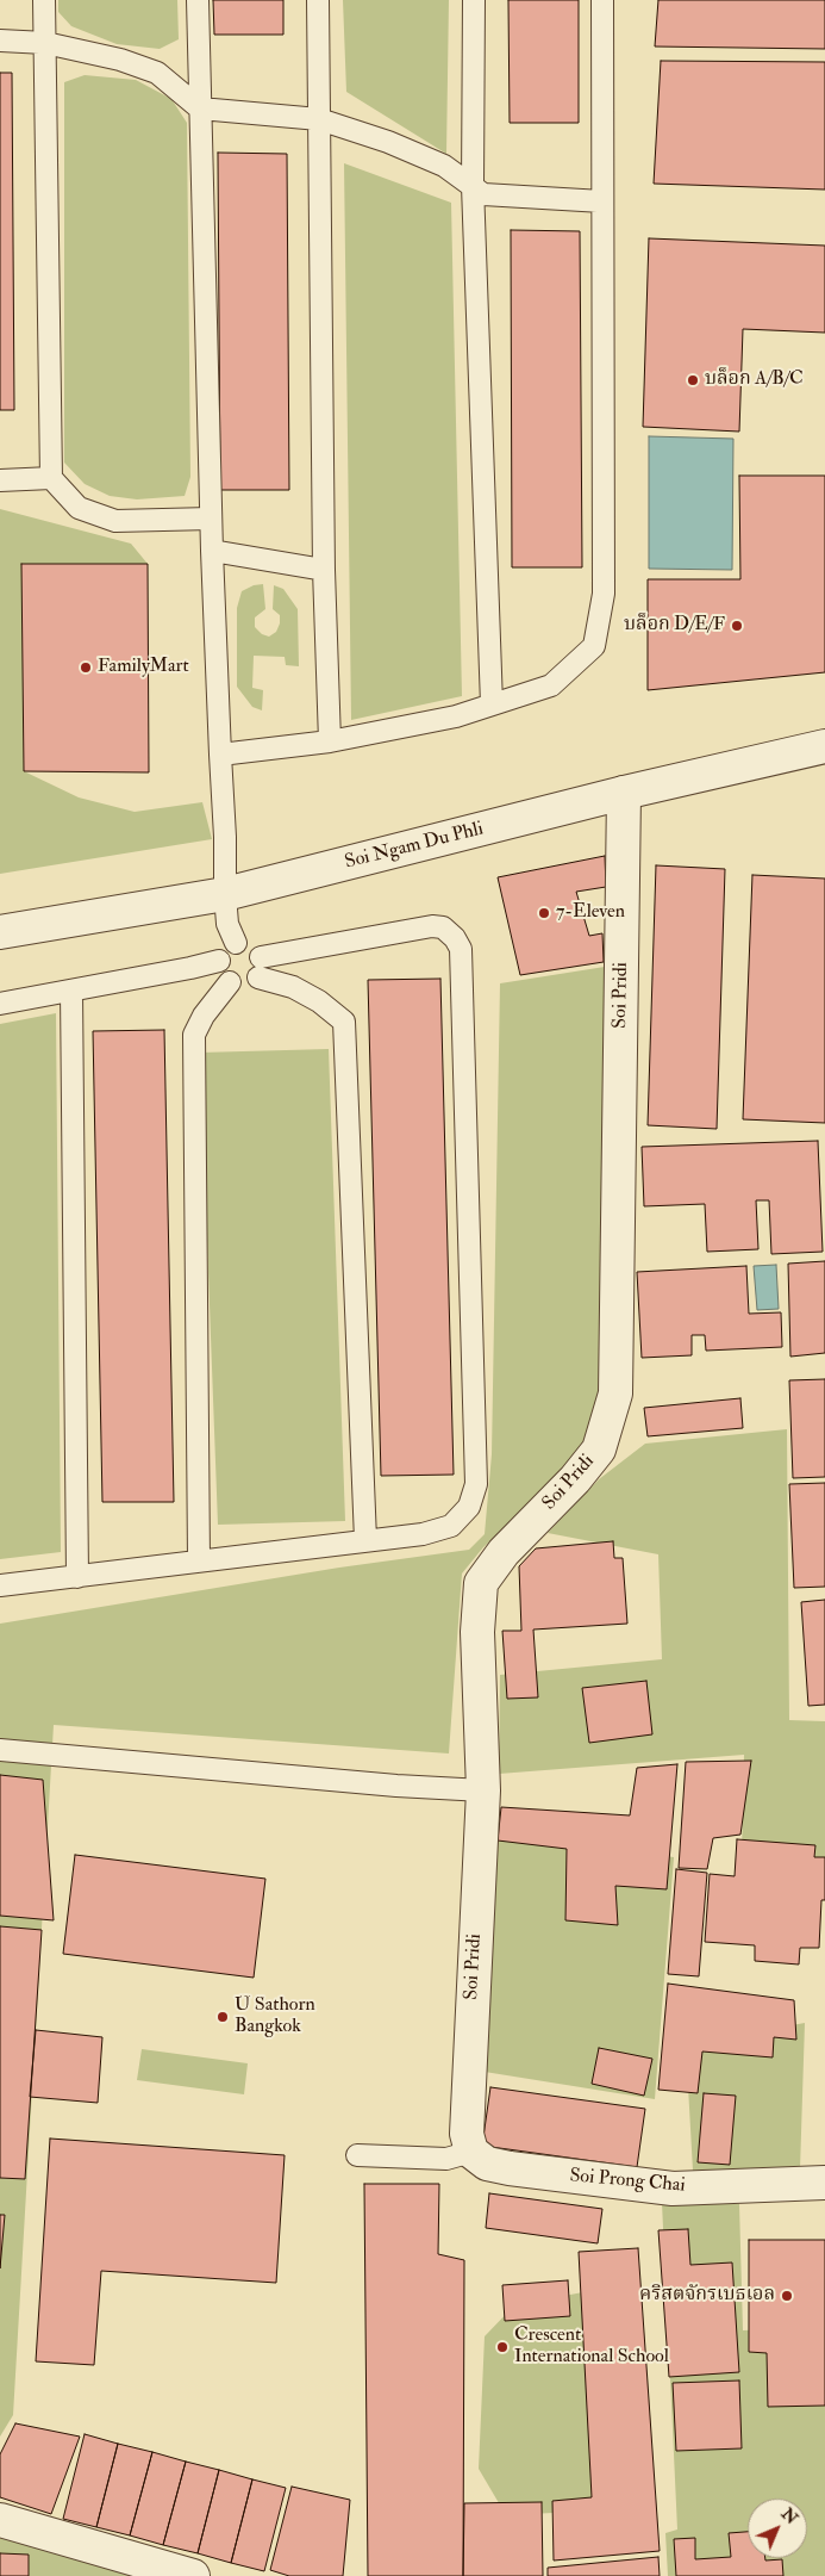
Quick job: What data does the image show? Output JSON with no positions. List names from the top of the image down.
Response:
{
  "streets": {
    "street": ["Soi Ngam Du Phli", "Soi Pridi", "Soi Prong Chai"]
  },
  "crossings": [
    ["Soi Ngam Du Phli", "Soi Pridi"],
    ["Soi Pridi", "Soi Prong Chai"]
  ],
  "places": [
    "บล็อก A/B/C",
    "บล็อก D/E/F",
    "FamilyMart",
    "7-Eleven",
    "U Sathorn Bangkok",
    "คริสตจักรเบธเอล",
    "Crescent International School"
  ],
  "north": "top right"
}
